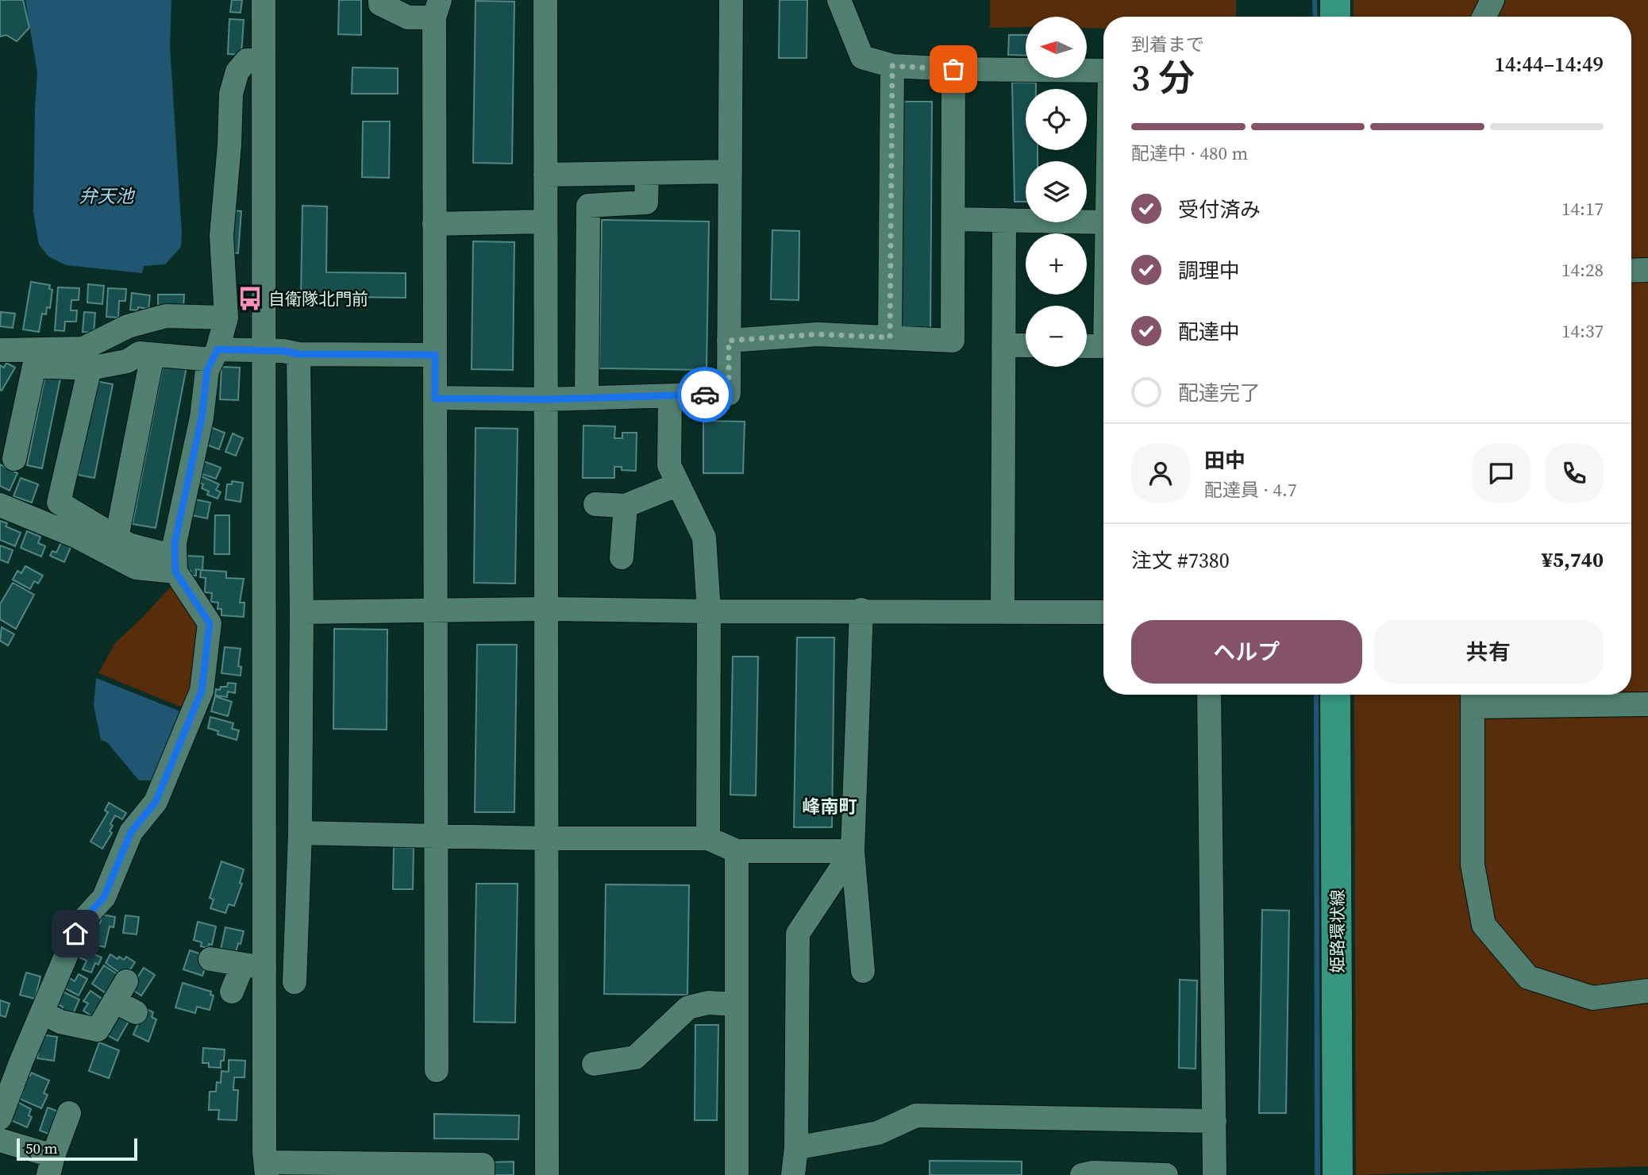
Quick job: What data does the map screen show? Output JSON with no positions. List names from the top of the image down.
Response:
{
  "streets": {
    "main road": ["姫路環状線"]
  },
  "districts": ["峰南町"],
  "water": ["弁天池"],
  "places": {
    "bus stop": ["自衛隊北門前"]
  },
  "scale_bar": "50 m",
  "north": "left",
  "page": {
    "map_buttons": ["+", "−"],
    "heading": ["3 分", "到着まで", "14:44–14:49"],
    "panel": [
      "田中",
      "配達員 · 4.7",
      "注文 #7380",
      "¥5,740"
    ],
    "bar": "配達中 · 480 m",
    "list": [
      ["受付済み", "14:17"],
      ["調理中", "14:28"],
      ["配達中", "14:37"],
      "配達完了"
    ],
    "buttons": ["ヘルプ", "共有"],
    "scale": "50 m"
  }
}
